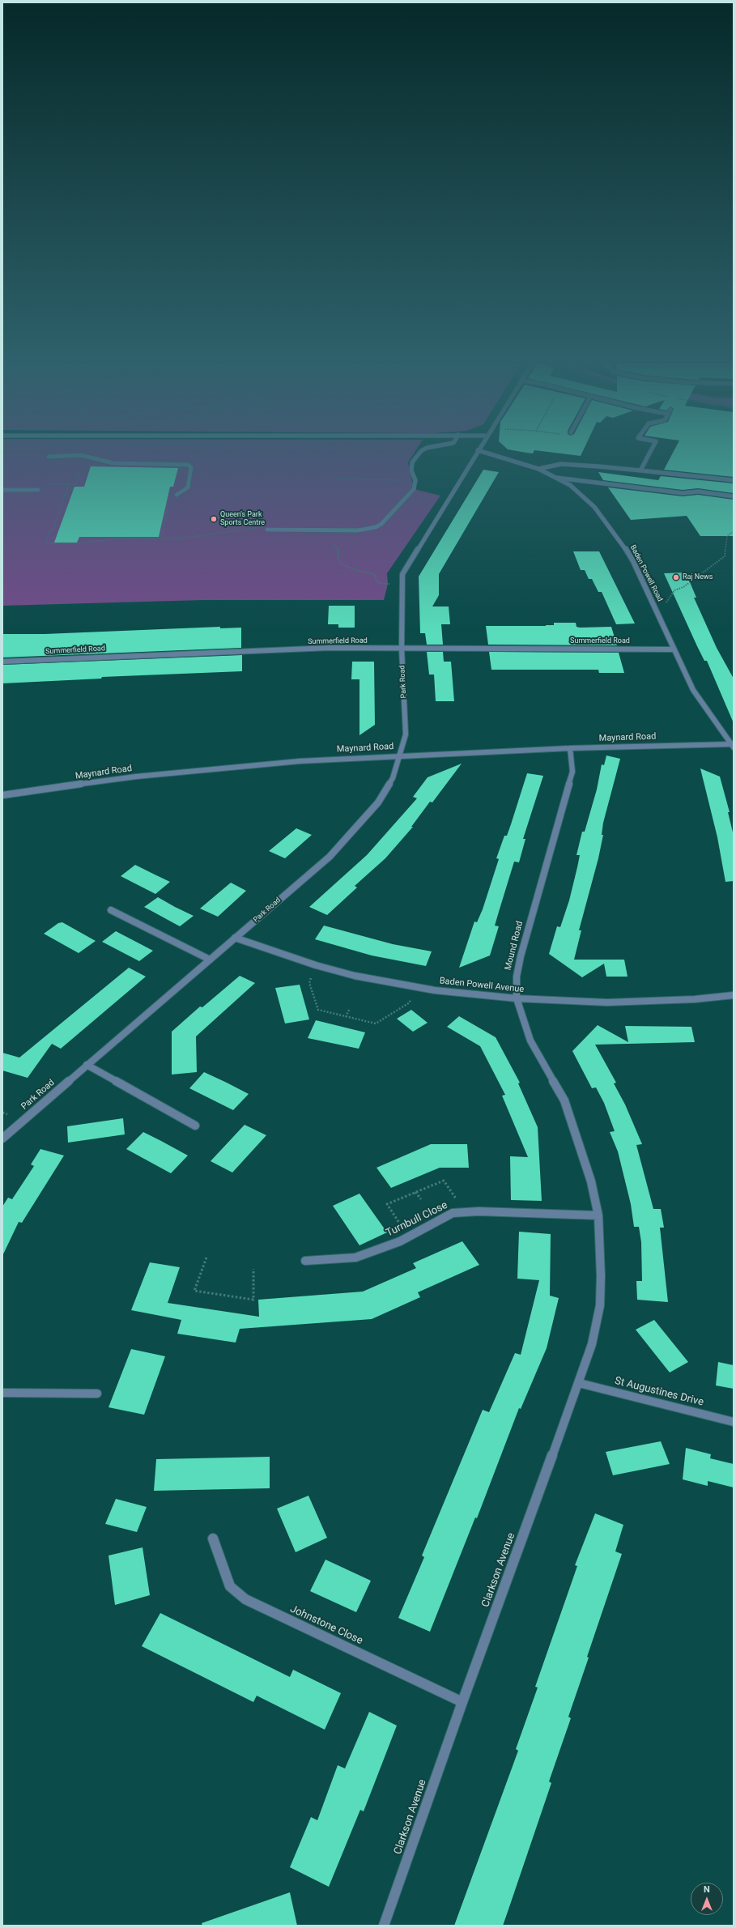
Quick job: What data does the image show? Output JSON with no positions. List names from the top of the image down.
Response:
{
  "streets": {
    "street": [
      "Baden Powell Road",
      "Summerfield Road",
      "Park Road",
      "Maynard Road",
      "Mound Road",
      "Baden Powell Avenue",
      "Turnbull Close",
      "St Augustines Drive",
      "Clarkson Avenue",
      "Johnstone Close"
    ]
  },
  "crossings": [
    ["Baden Powell Road", "Summerfield Road"],
    ["Baden Powell Road", "Maynard Road"],
    ["Summerfield Road", "Park Road"],
    ["Park Road", "Maynard Road"],
    ["Park Road", "Baden Powell Avenue"],
    ["Maynard Road", "Mound Road"],
    ["Mound Road", "Baden Powell Avenue"],
    ["Mound Road", "Turnbull Close"],
    ["Mound Road", "Clarkson Avenue"],
    ["Turnbull Close", "Clarkson Avenue"],
    ["St Augustines Drive", "Clarkson Avenue"],
    ["Clarkson Avenue", "Johnstone Close"]
  ],
  "places": ["Queen's Park Sports Centre", "Raj News"],
  "north": "top"
}
